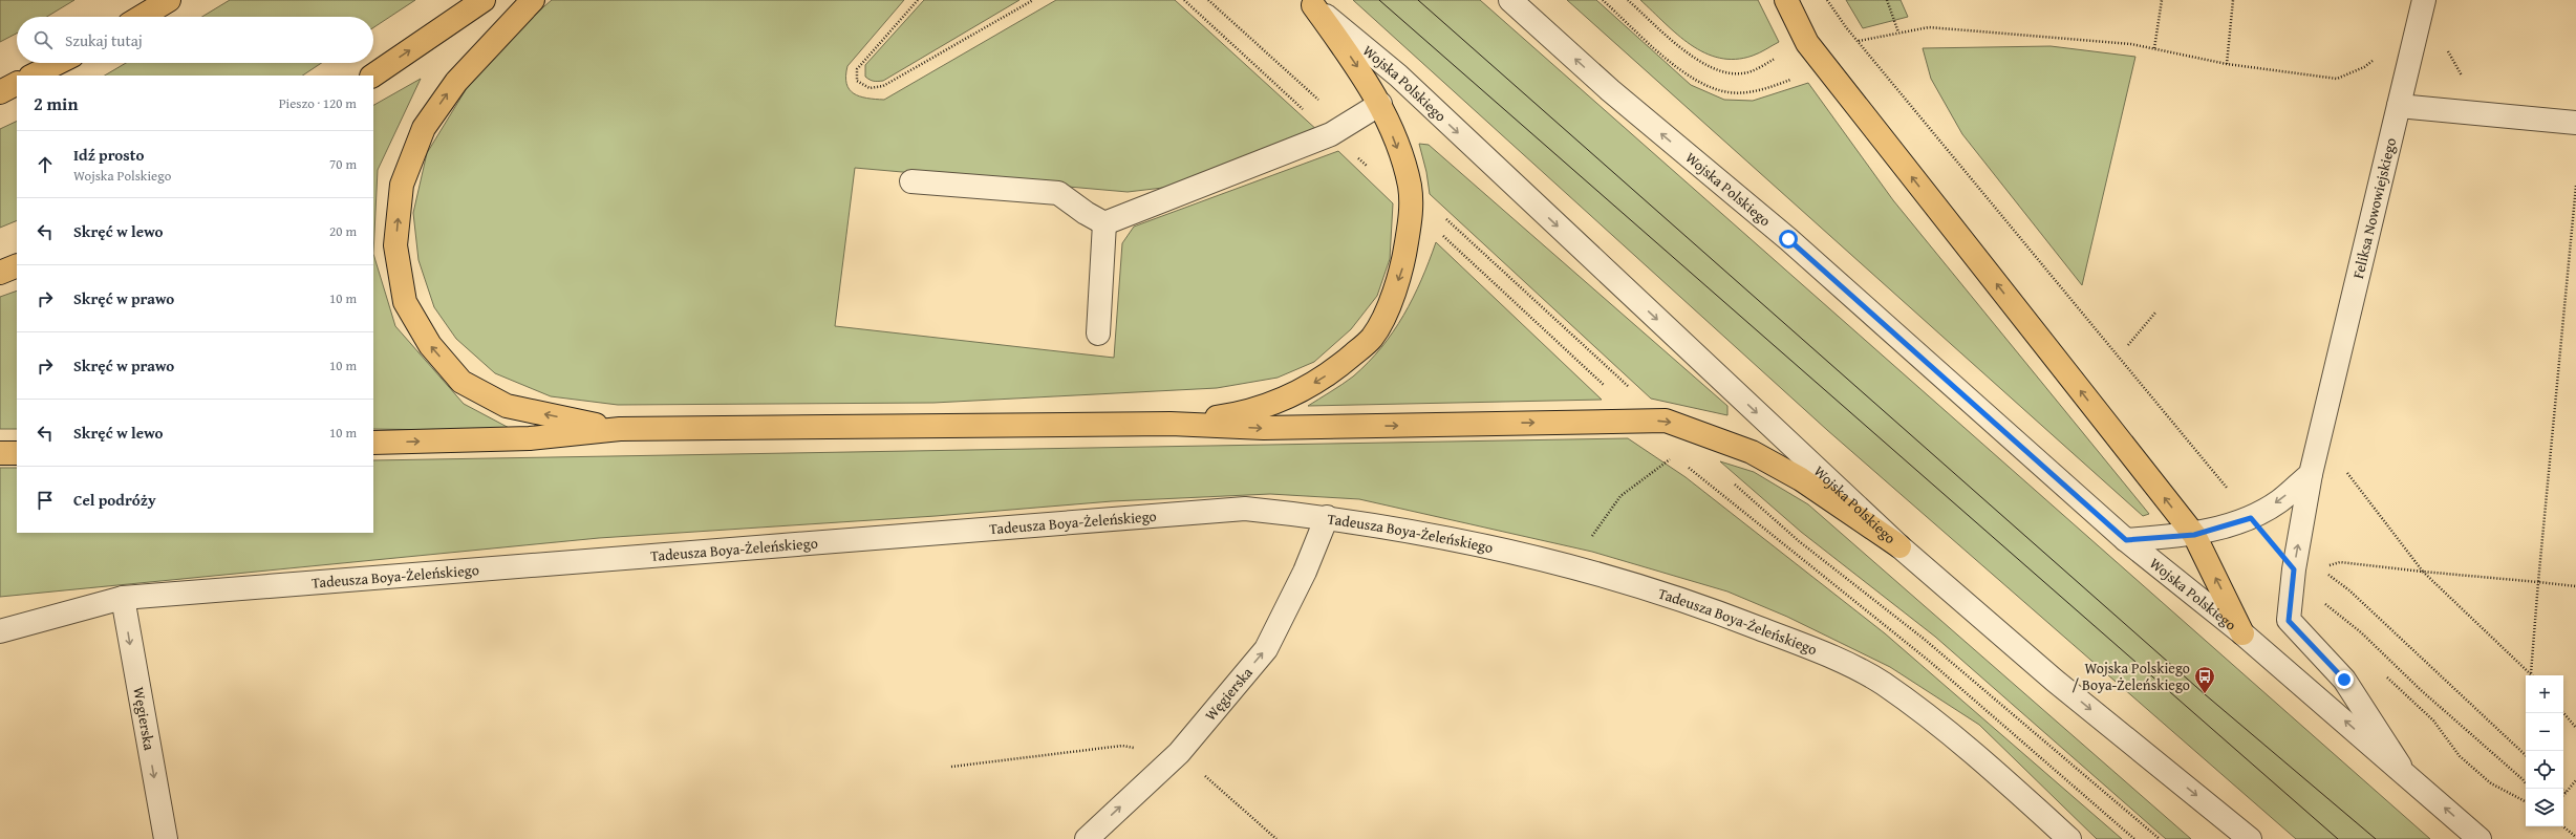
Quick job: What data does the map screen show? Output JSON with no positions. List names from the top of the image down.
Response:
{
  "streets": {
    "street": [
      "Wojska Polskiego",
      "Feliksa Nowowiejskiego",
      "Tadeusza Boya-Żeleńskiego",
      "Węgierska"
    ]
  },
  "crossings": [
    ["Wojska Polskiego", "Feliksa Nowowiejskiego"],
    ["Tadeusza Boya-Żeleńskiego", "Węgierska"]
  ],
  "places": {
    "bus stop": ["Wojska Polskiego / Boya-Żeleńskiego"]
  },
  "page": {
    "search": "Szukaj tutaj",
    "heading": ["2 min", "Pieszo · 120 m"],
    "list": [
      ["Idź prosto", "Wojska Polskiego", "70 m"],
      ["Skręć w lewo", "20 m"],
      ["Skręć w prawo", "10 m"],
      ["Skręć w prawo", "10 m"],
      ["Skręć w lewo", "10 m"],
      "Cel podróży"
    ],
    "map_buttons": ["+", "−"]
  }
}
